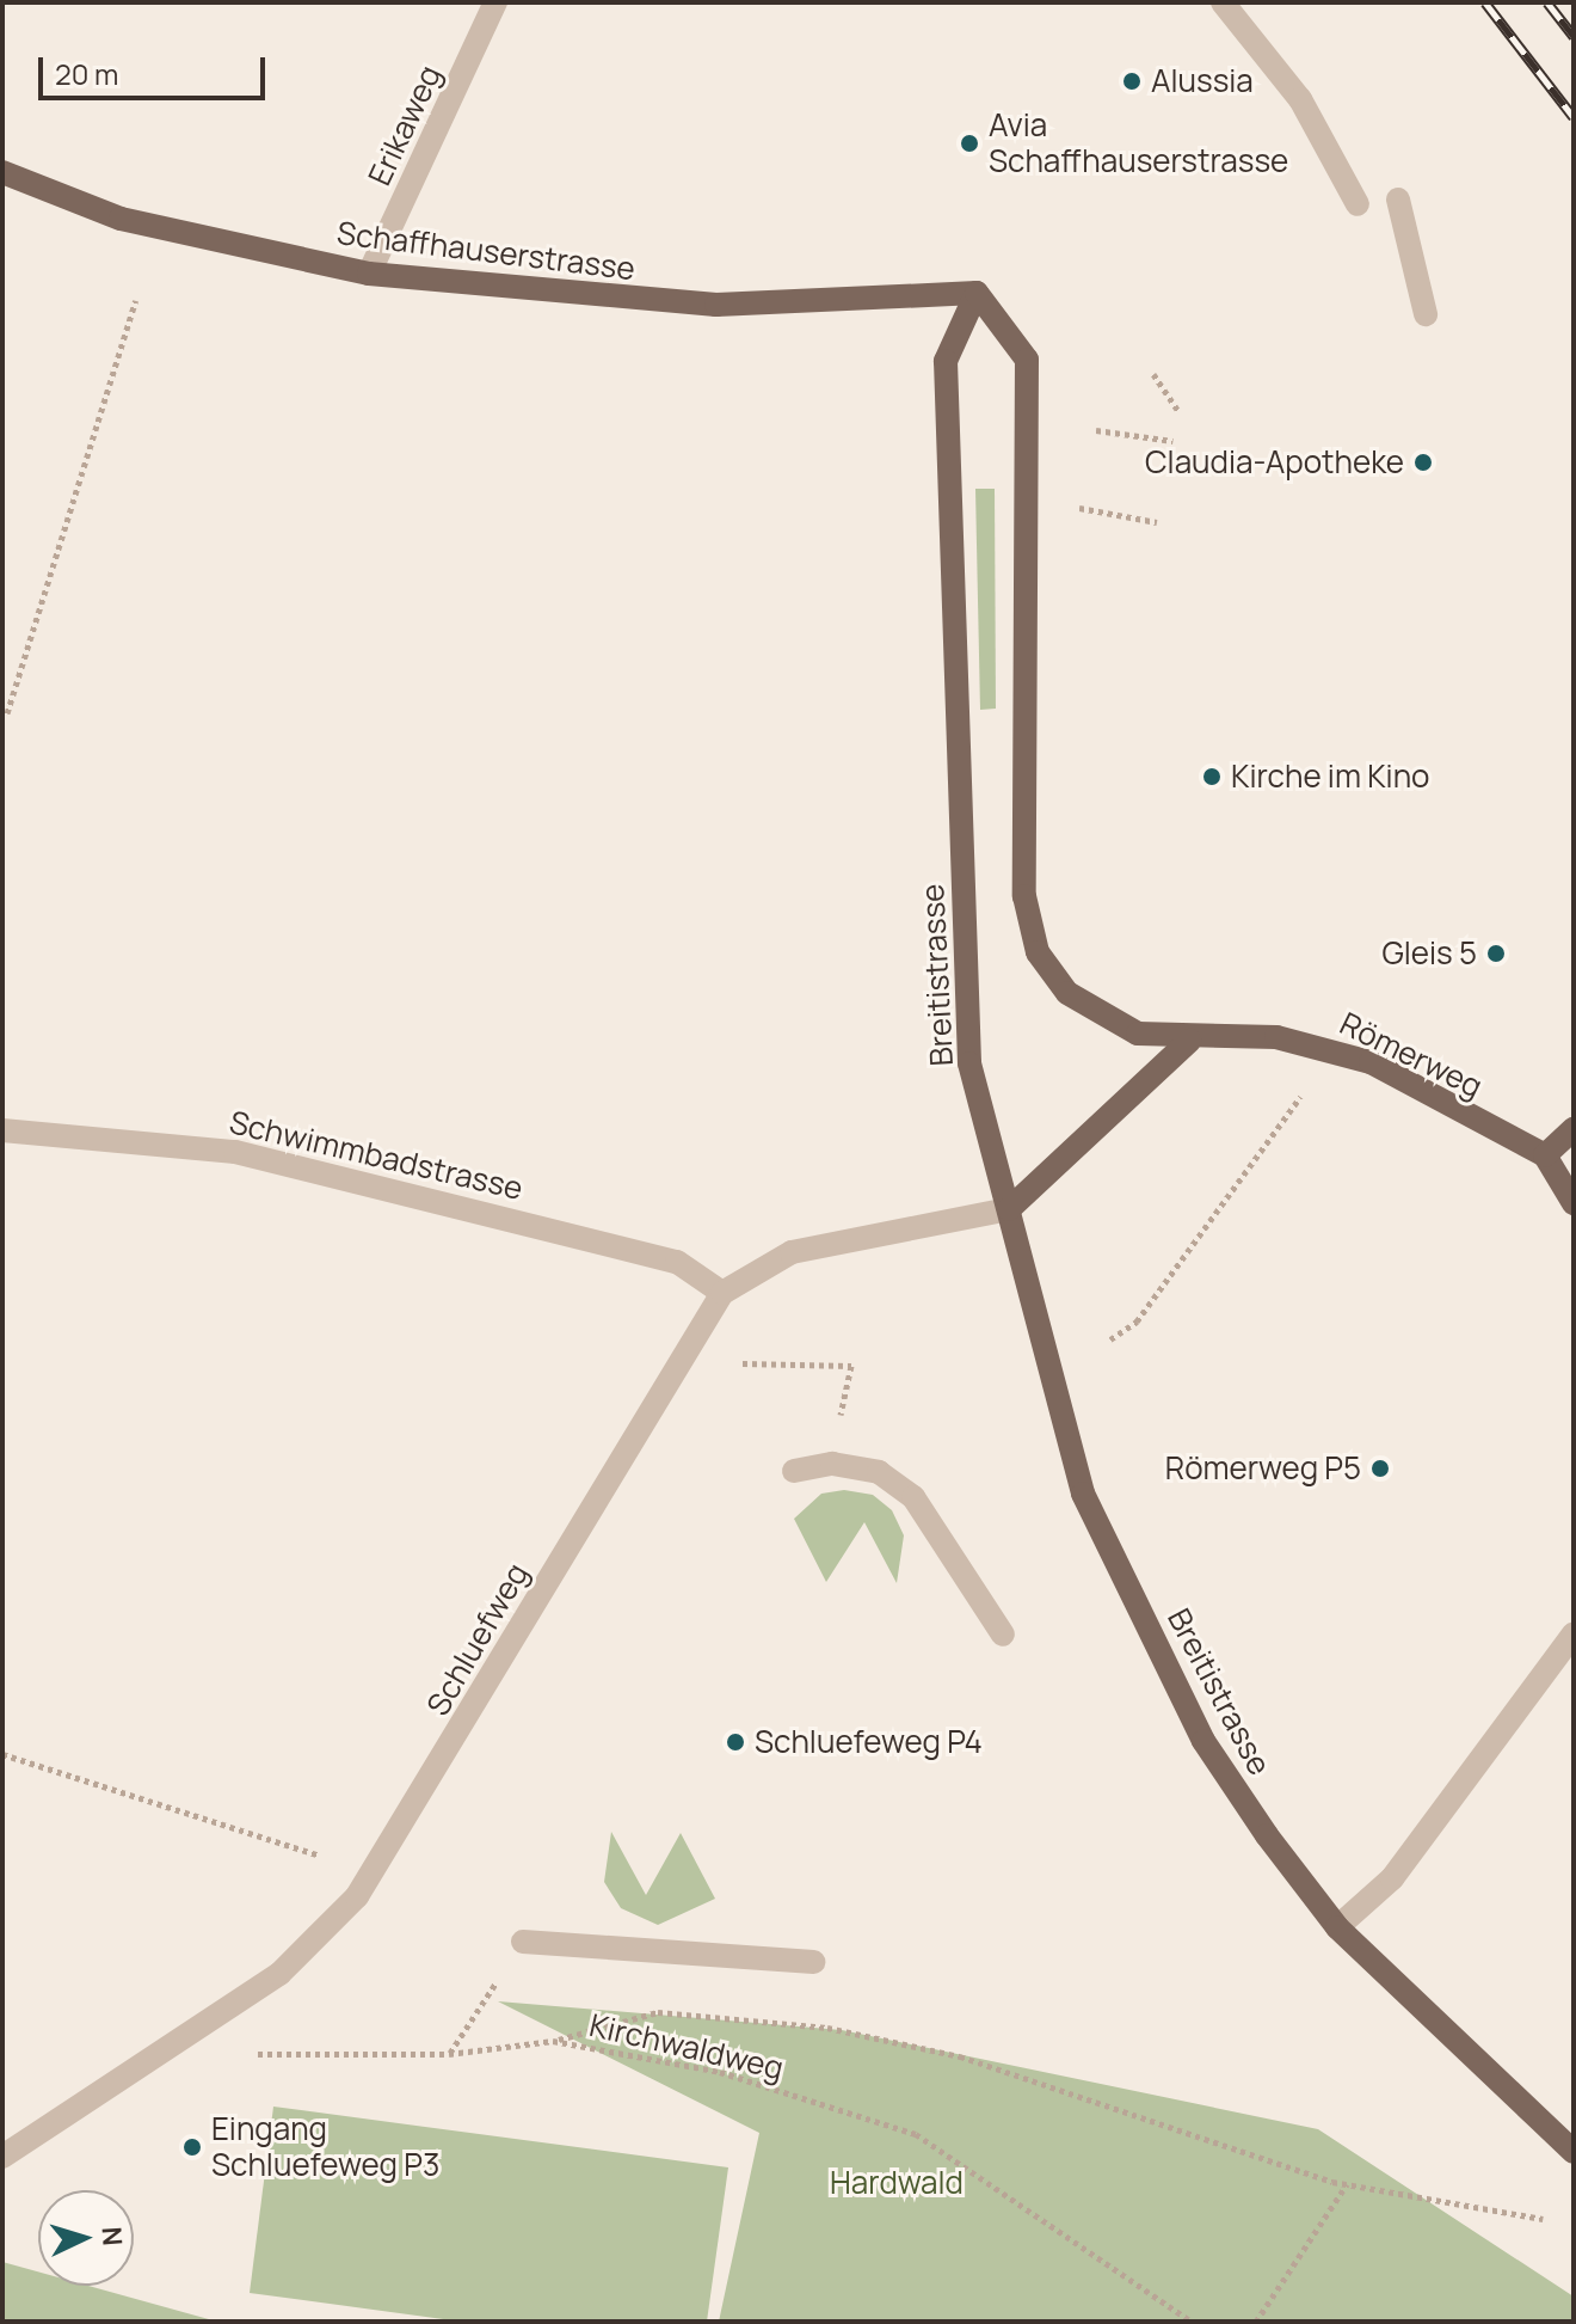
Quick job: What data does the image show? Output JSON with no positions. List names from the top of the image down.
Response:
{
  "streets": {
    "main road": ["Schaffhauserstrasse", "Breitistrasse", "Römerweg"],
    "street": ["Erikaweg", "Schwimmbadstrasse", "Schluefweg"],
    "path": ["Kirchwaldweg"]
  },
  "crossings": [
    ["Erikaweg", "Schaffhauserstrasse"],
    ["Schaffhauserstrasse", "Breitistrasse"],
    ["Schaffhauserstrasse", "Römerweg"],
    ["Breitistrasse", "Römerweg"],
    ["Breitistrasse", "Schluefweg"],
    ["Schwimmbadstrasse", "Schluefweg"],
    ["Schluefweg", "Kirchwaldweg"]
  ],
  "parks": ["Hardwald"],
  "places": [
    "Alussia",
    "Avia Schaffhauserstrasse",
    "Claudia-Apotheke",
    "Kirche im Kino",
    "Gleis 5",
    "Römerweg P5",
    "Schluefeweg P4",
    "Eingang Schluefeweg P3"
  ],
  "scale_bar": "20 m",
  "north": "right"
}
